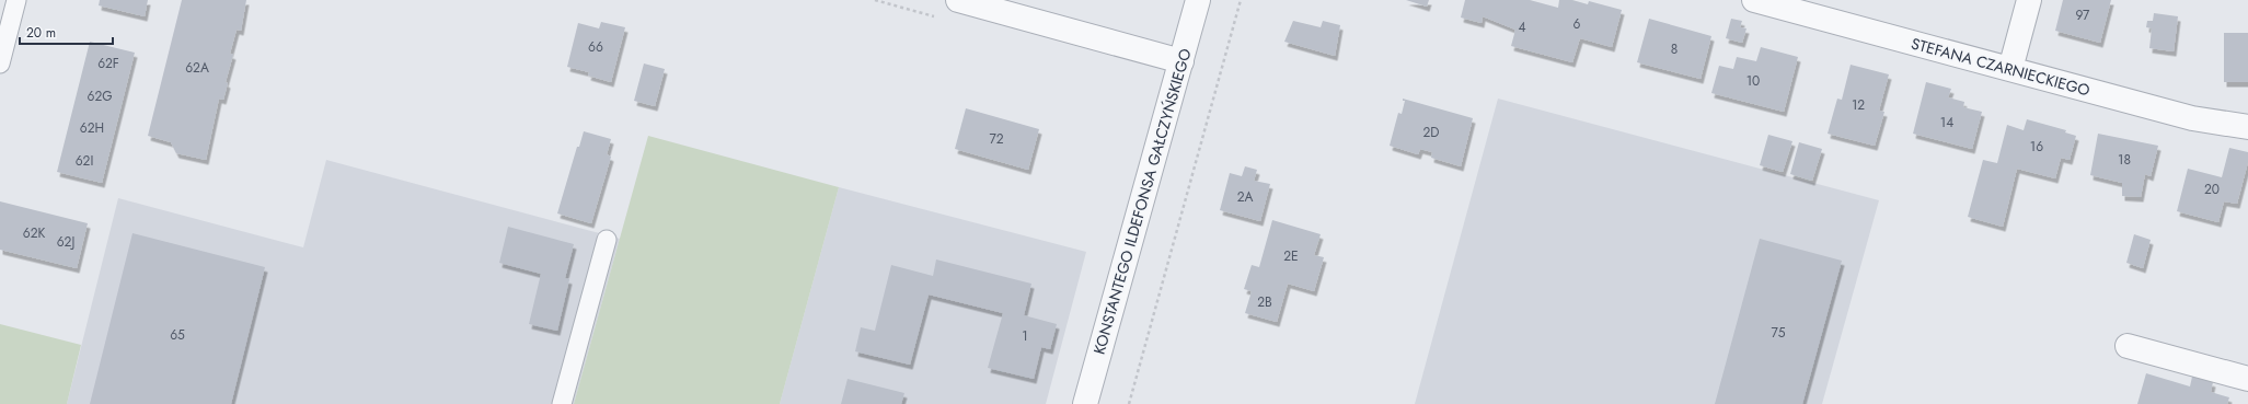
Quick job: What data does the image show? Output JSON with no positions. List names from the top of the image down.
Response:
{
  "streets": {
    "street": ["STEFANA CZARNIECKIEGO", "KONSTANTEGO ILDEFONSA GAŁCZYŃSKIEGO"]
  },
  "house_numbers": [
    "97",
    "6",
    "4",
    "66",
    "8",
    "62F",
    "62A",
    "10",
    "62G",
    "12",
    "14",
    "62H",
    "2D",
    "72",
    "16",
    "18",
    "62I",
    "20",
    "2A",
    "62K",
    "62J",
    "2E",
    "2B",
    "75",
    "65",
    "1"
  ],
  "scale_bar": "20 m"
}
